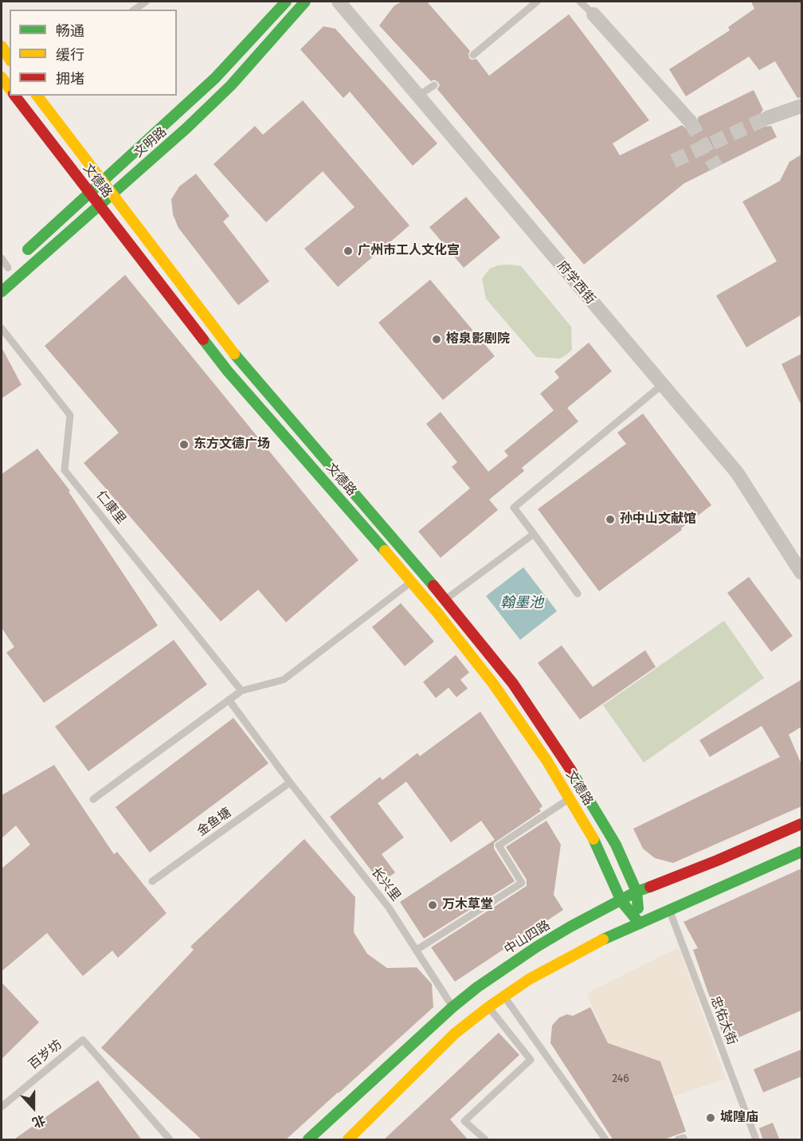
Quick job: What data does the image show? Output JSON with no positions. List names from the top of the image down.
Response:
{
  "streets": {
    "main road": ["文明路", "文德路", "中山四路"],
    "street": ["府学西街"],
    "lane": [
      "仁康里",
      "金鱼塘",
      "长兴里",
      "忠佑大街",
      "百岁坊"
    ]
  },
  "crossings": [
    ["文明路", "文德路"],
    ["文德路", "中山四路"],
    ["金鱼塘", "长兴里"],
    ["长兴里", "中山四路"]
  ],
  "water": ["翰墨池"],
  "places": [
    "广州市工人文化宫",
    "榕泉影剧院",
    "东方文德广场",
    "孙中山文献馆",
    "万木草堂",
    "城隍庙"
  ],
  "house_numbers": ["246"],
  "legend": ["畅通", "缓行", "拥堵"],
  "north": "bottom"
}
